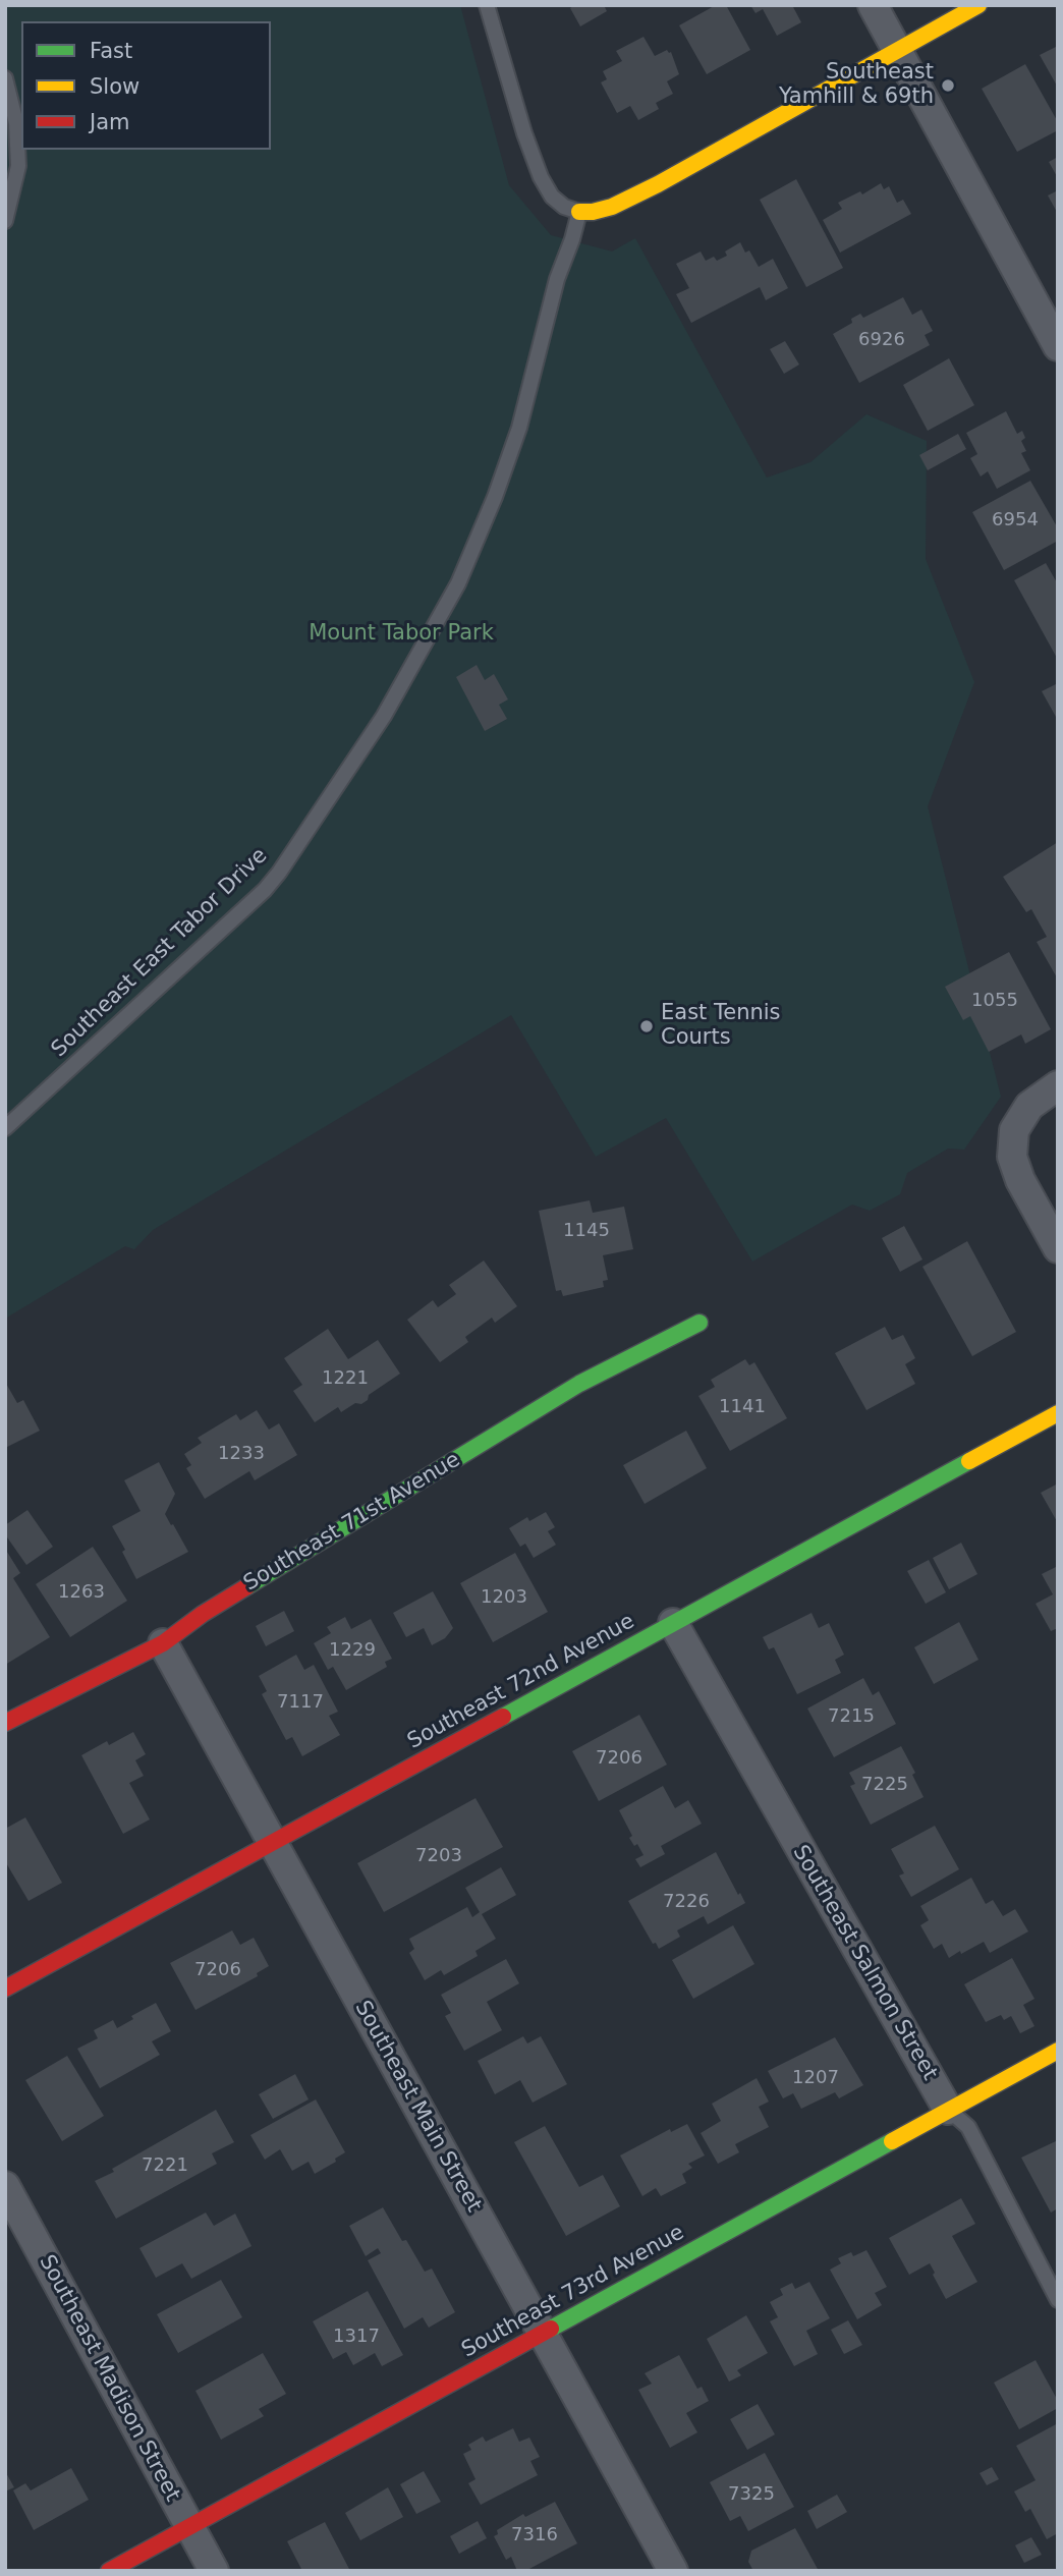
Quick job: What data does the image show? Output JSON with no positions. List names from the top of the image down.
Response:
{
  "streets": {
    "street": [
      "Southeast 71st Avenue",
      "Southeast 72nd Avenue",
      "Southeast Salmon Street",
      "Southeast Main Street",
      "Southeast 73rd Avenue",
      "Southeast Madison Street"
    ],
    "lane": ["Southeast East Tabor Drive"]
  },
  "crossings": [
    ["Southeast 71st Avenue", "Southeast Main Street"],
    ["Southeast 72nd Avenue", "Southeast Salmon Street"],
    ["Southeast 72nd Avenue", "Southeast Main Street"],
    ["Southeast Salmon Street", "Southeast 73rd Avenue"],
    ["Southeast Main Street", "Southeast 73rd Avenue"],
    ["Southeast 73rd Avenue", "Southeast Madison Street"]
  ],
  "parks": ["Mount Tabor Park"],
  "places": ["Southeast Yamhill & 69th", "East Tennis Courts"],
  "house_numbers": [
    "6926",
    "6954",
    "1055",
    "1145",
    "1221",
    "1141",
    "1233",
    "1263",
    "1203",
    "1229",
    "7117",
    "7215",
    "7206",
    "7225",
    "7203",
    "7226",
    "7206",
    "1207",
    "7221",
    "1317",
    "7325",
    "7316"
  ],
  "legend": ["Fast", "Slow", "Jam"]
}
